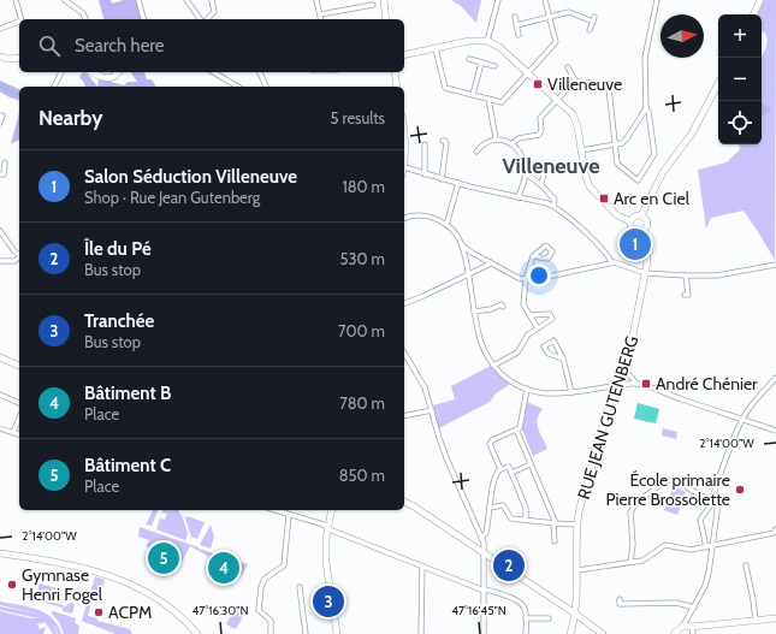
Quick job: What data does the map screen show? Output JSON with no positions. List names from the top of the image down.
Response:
{
  "streets": {
    "street": ["RUE JEAN GUTENBERG"]
  },
  "districts": ["Villeneuve"],
  "places": {
    "transit": ["Villeneuve", "Arc en Ciel", "André Chénier"],
    "other": ["École primaire Pierre Brossolette", "Gymnase Henri Fogel", "ACPM"]
  },
  "north": "right",
  "page": {
    "map_buttons": ["+", "−"],
    "search": "Search here",
    "heading": ["Nearby", "5 results"],
    "list": [
      {
        "mark": "1",
        "name": "Salon Séduction Villeneuve",
        "note": "Shop · Rue Jean Gutenberg",
        "value": "180 m"
      },
      {
        "mark": "2",
        "name": "Île du Pé",
        "note": "Bus stop",
        "value": "530 m"
      },
      {
        "mark": "3",
        "name": "Tranchée",
        "note": "Bus stop",
        "value": "700 m"
      },
      {
        "mark": "4",
        "name": "Bâtiment B",
        "note": "Place",
        "value": "780 m"
      },
      {
        "mark": "5",
        "name": "Bâtiment C",
        "note": "Place",
        "value": "850 m"
      }
    ],
    "pins": [
      "1",
      "5",
      "2",
      "4",
      "3"
    ]
  },
  "coordinates": ["2°14'00\"W", "47°16'30\"N", "47°16'45\"N"]
}
